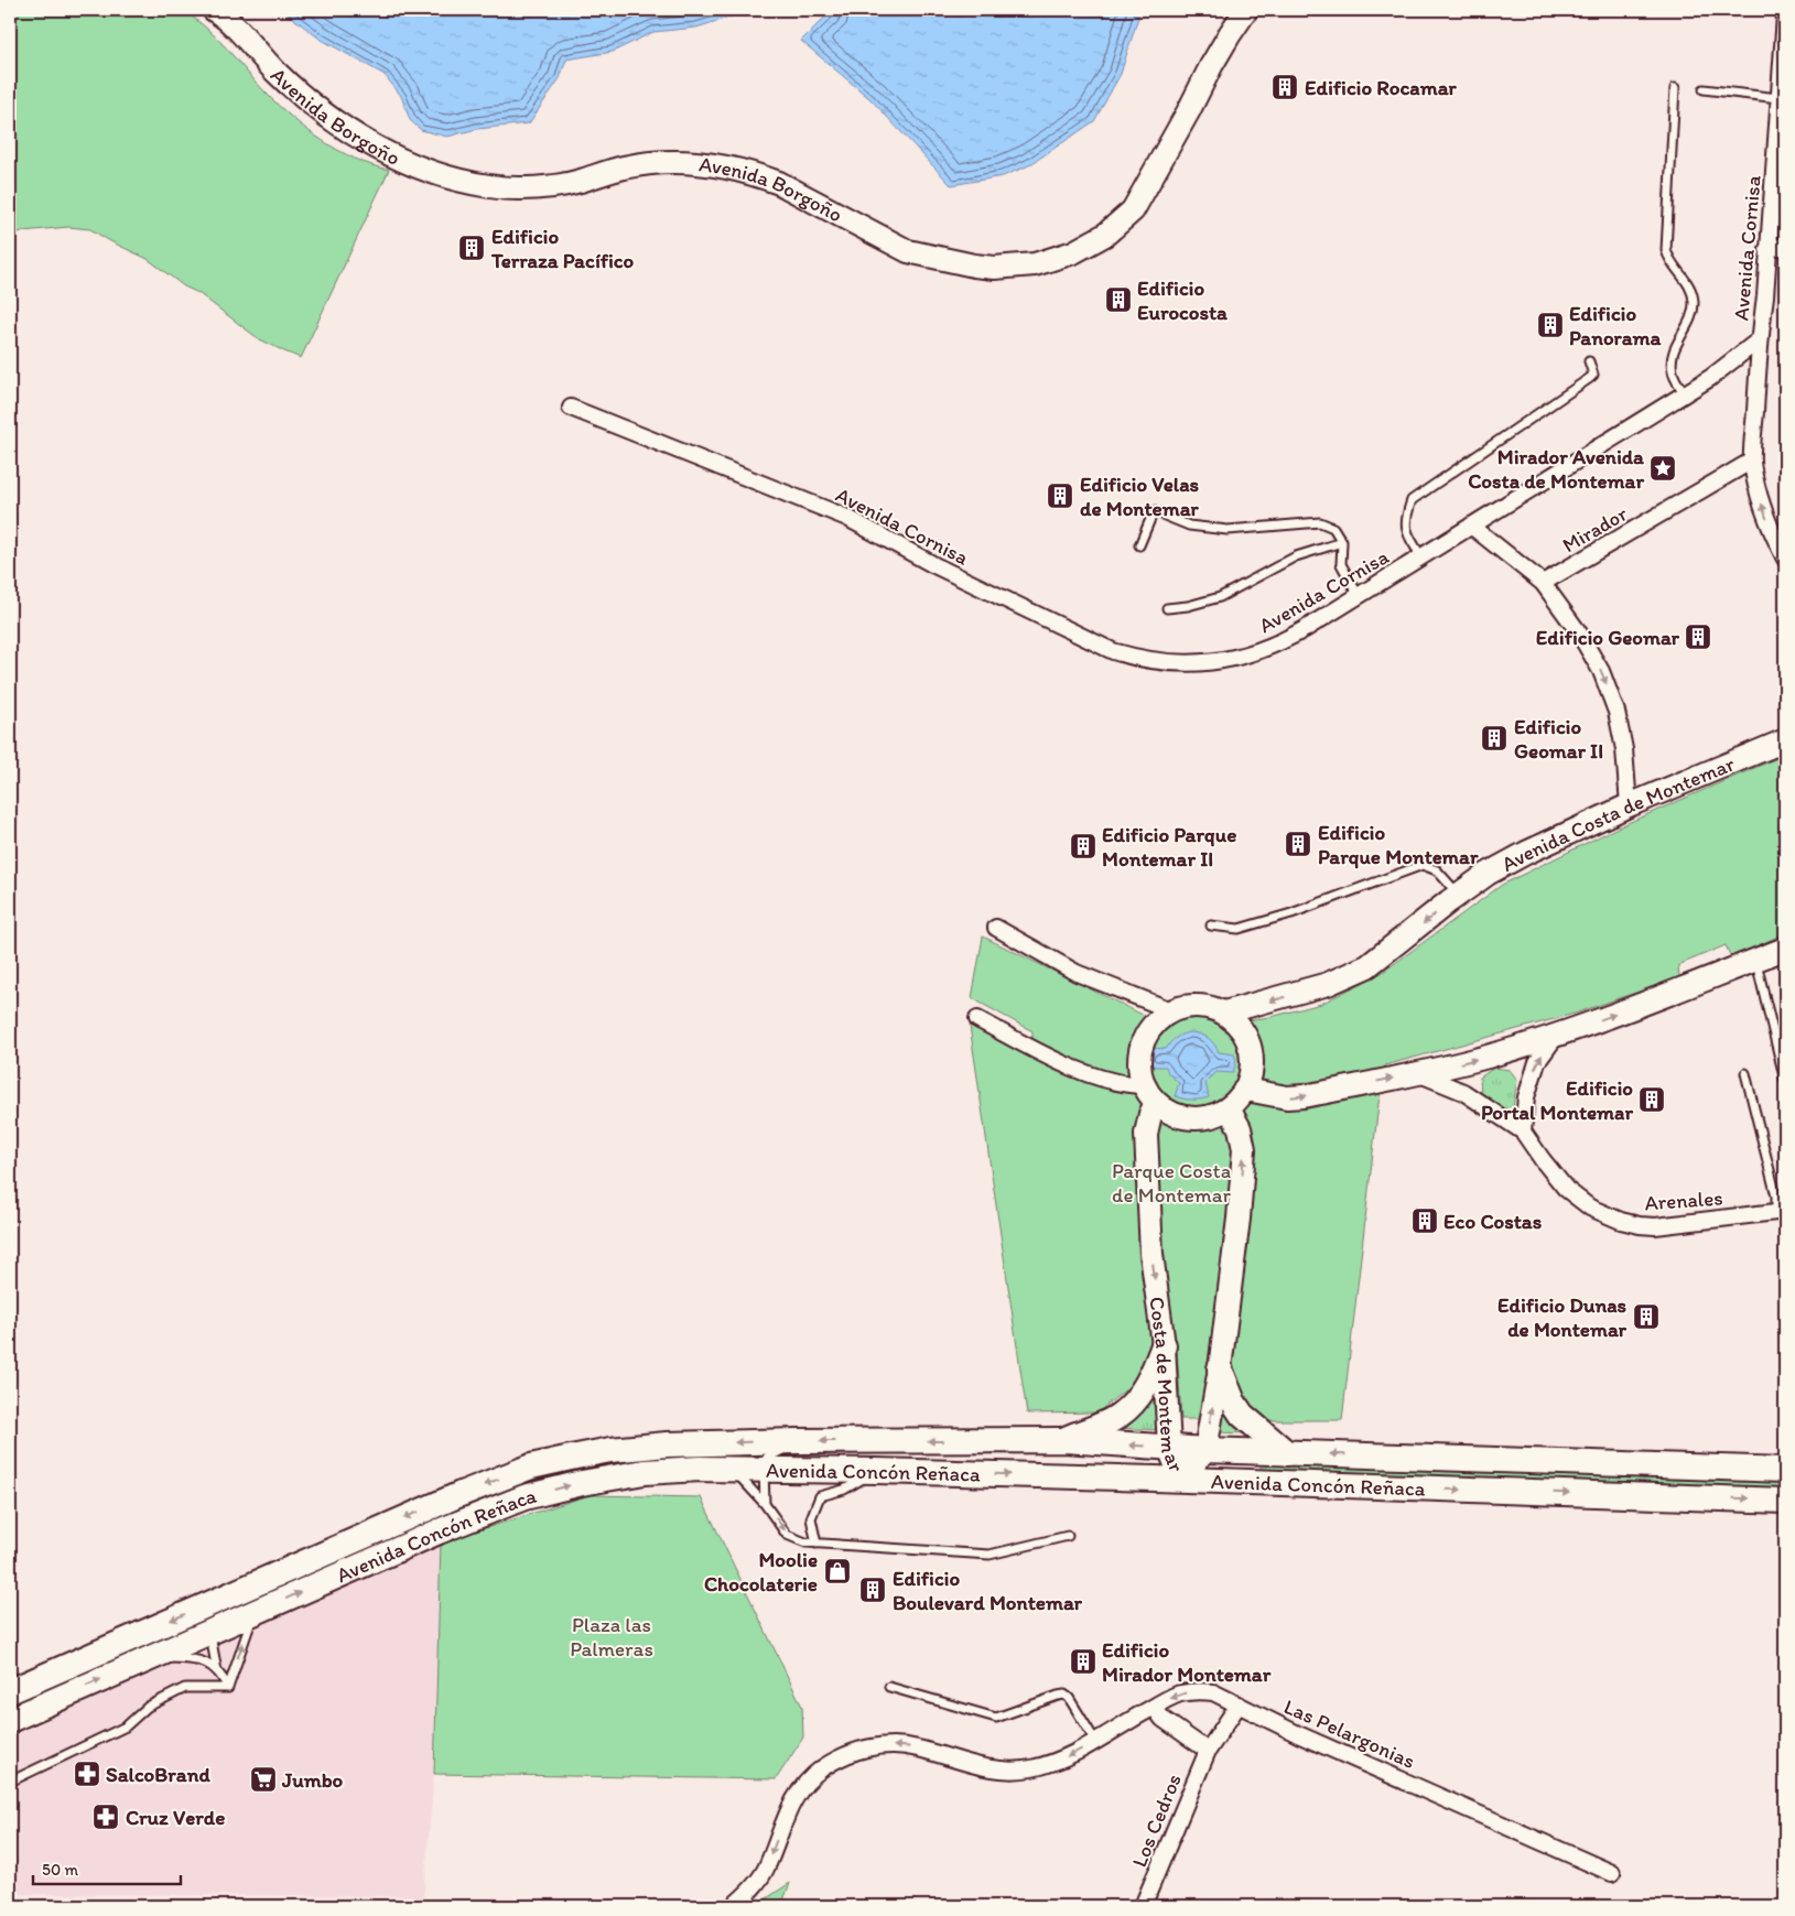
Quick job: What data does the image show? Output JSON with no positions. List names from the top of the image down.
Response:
{
  "streets": {
    "main road": ["Avenida Concón Reñaca"],
    "street": [
      "Avenida Borgoño",
      "Avenida Cornisa",
      "Mirador",
      "Avenida Costa de Montemar",
      "Arenales",
      "Costa de Montemar",
      "Las Pelargonias",
      "Los Cedros"
    ]
  },
  "crossings": [
    ["Avenida Costa de Montemar", "Costa de Montemar"],
    ["Costa de Montemar", "Avenida Concón Reñaca"],
    ["Las Pelargonias", "Los Cedros"]
  ],
  "one_way": ["Las Pelargonias"],
  "parks": ["Parque Costa de Montemar", "Plaza las Palmeras"],
  "places": {
    "building": [
      "Edificio Rocamar",
      "Edificio Terraza Pacífico",
      "Edificio Eurocosta",
      "Edificio Panorama",
      "Edificio Velas de Montemar",
      "Edificio Geomar",
      "Edificio Geomar II",
      "Edificio Parque Montemar",
      "Edificio Parque Montemar II",
      "Edificio Portal Montemar",
      "Eco Costas",
      "Edificio Dunas de Montemar",
      "Edificio Boulevard Montemar",
      "Edificio Mirador Montemar"
    ],
    "place": ["Mirador Avenida Costa de Montemar"],
    "shop": ["Moolie Chocolaterie"],
    "pharmacy": ["SalcoBrand", "Cruz Verde"],
    "supermarket": ["Jumbo"]
  },
  "scale_bar": "50 m"
}
